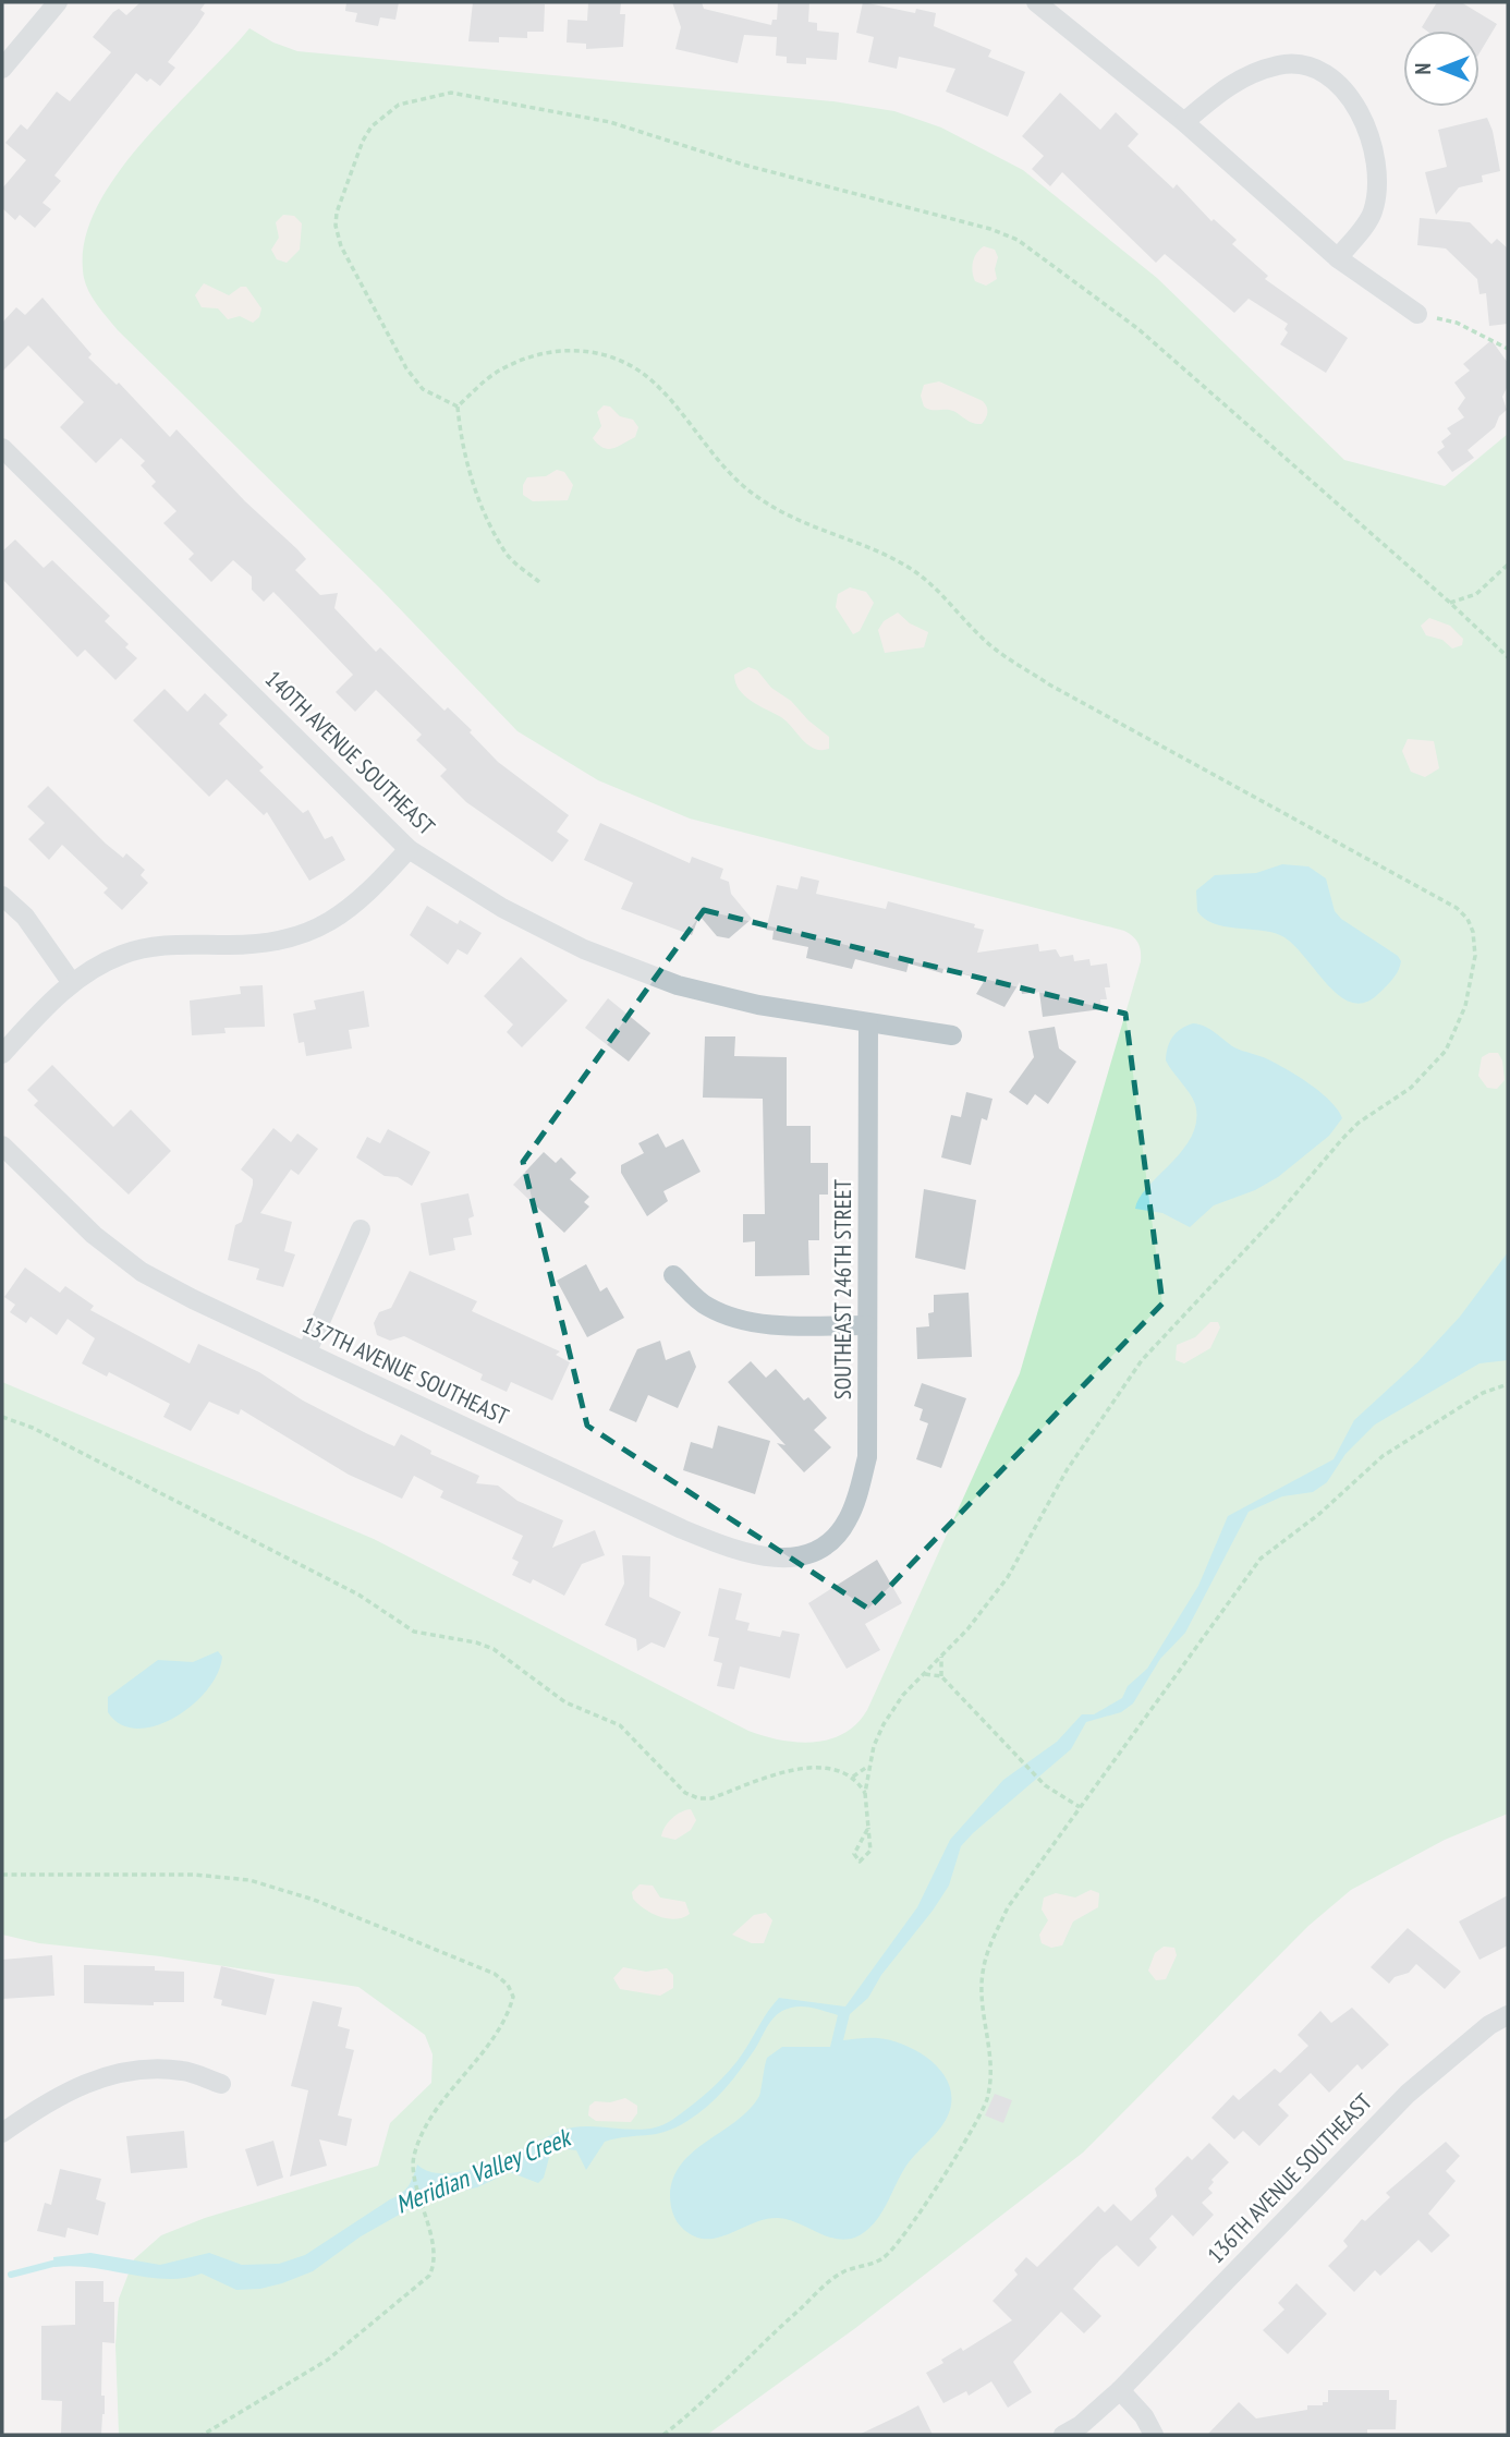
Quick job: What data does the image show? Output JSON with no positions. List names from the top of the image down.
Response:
{
  "streets": {
    "street": [
      "140TH AVENUE SOUTHEAST",
      "SOUTHEAST 246TH STREET",
      "137TH AVENUE SOUTHEAST",
      "136TH AVENUE SOUTHEAST"
    ]
  },
  "crossings": [
    ["140TH AVENUE SOUTHEAST", "SOUTHEAST 246TH STREET"],
    ["SOUTHEAST 246TH STREET", "137TH AVENUE SOUTHEAST"]
  ],
  "water": ["Meridian Valley Creek"],
  "north": "left"
}
